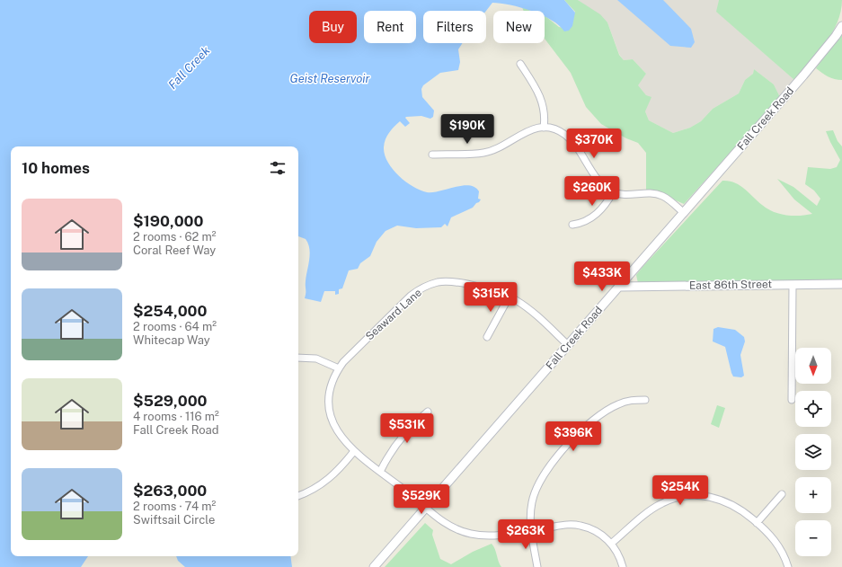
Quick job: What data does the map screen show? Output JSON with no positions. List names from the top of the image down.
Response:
{
  "streets": {
    "main road": ["Fall Creek Road", "East 86th Street"],
    "street": ["Seaward Lane"]
  },
  "crossings": [
    ["Fall Creek Road", "East 86th Street"],
    ["Fall Creek Road", "Seaward Lane"]
  ],
  "water": ["Fall Creek", "Geist Reservoir"],
  "north": "bottom",
  "page": {
    "chip": [
      "Buy",
      "Rent",
      "Filters",
      "New"
    ],
    "price": [
      "$190K",
      "$370K",
      "$260K",
      "$433K",
      "$315K",
      "$531K",
      "$396K",
      "$254K",
      "$529K",
      "$263K"
    ],
    "heading": "10 homes",
    "list": [
      {
        "name": "$190,000",
        "note": "2 rooms · 62 m² · Coral Reef Way"
      },
      {
        "name": "$254,000",
        "note": "2 rooms · 64 m² · Whitecap Way"
      },
      {
        "name": "$529,000",
        "note": "4 rooms · 116 m² · Fall Creek Road"
      },
      {
        "name": "$263,000",
        "note": "2 rooms · 74 m² · Swiftsail Circle"
      }
    ],
    "map_buttons": ["+", "−"]
  }
}
